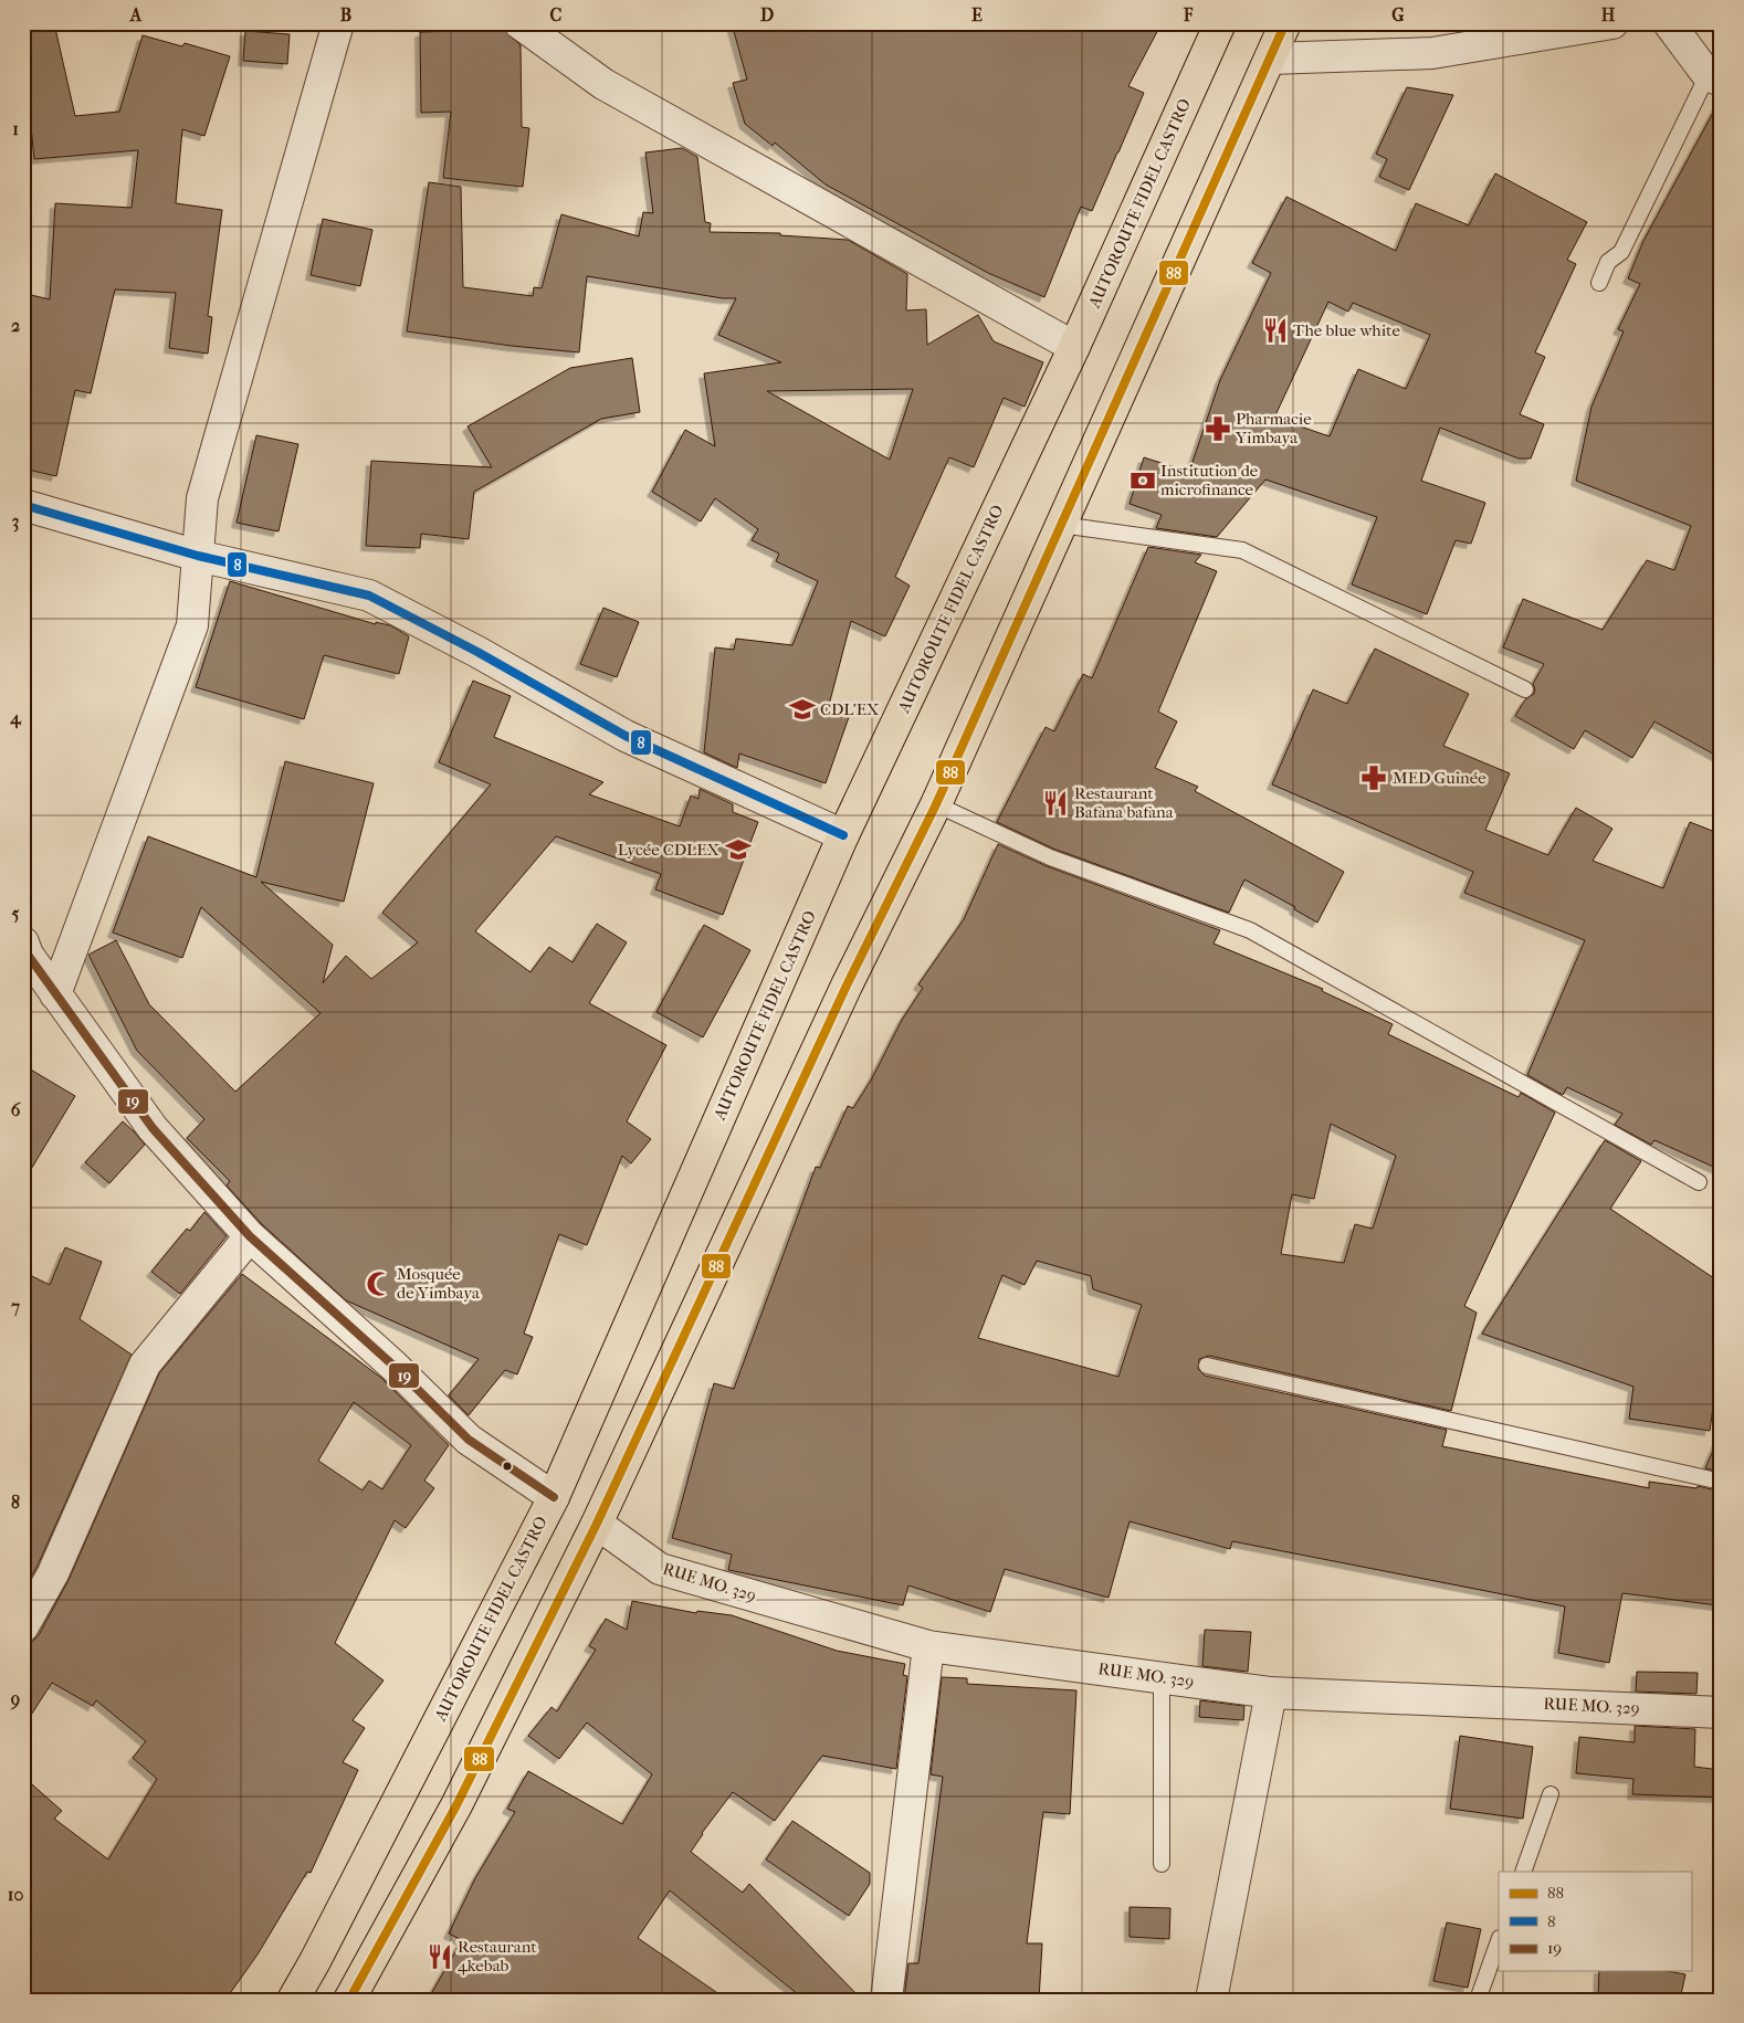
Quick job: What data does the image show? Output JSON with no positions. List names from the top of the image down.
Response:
{
  "streets": {
    "highway": ["AUTOROUTE FIDEL CASTRO"],
    "street": ["RUE MO. 329"]
  },
  "places": {
    "restaurant": ["The blue white", "Restaurant Bafana bafana", "Restaurant 4kebab"],
    "pharmacy": ["Pharmacie Yimbaya", "MED Guinée"],
    "bank": ["Institution de microfinance"],
    "school or university": ["CDL'EX", "Lycée CDLEX"],
    "mosque": ["Mosquée de Yimbaya"]
  },
  "lines": ["transit line 88", "transit line 8", "transit line 19"],
  "legend": ["88", "8", "19"],
  "grid": {
    "columns": [
      "A",
      "B",
      "C",
      "D",
      "E",
      "F",
      "G",
      "H"
    ],
    "rows": [
      "1",
      "2",
      "3",
      "4",
      "5",
      "6",
      "7",
      "8",
      "9",
      "10"
    ]
  }
}
